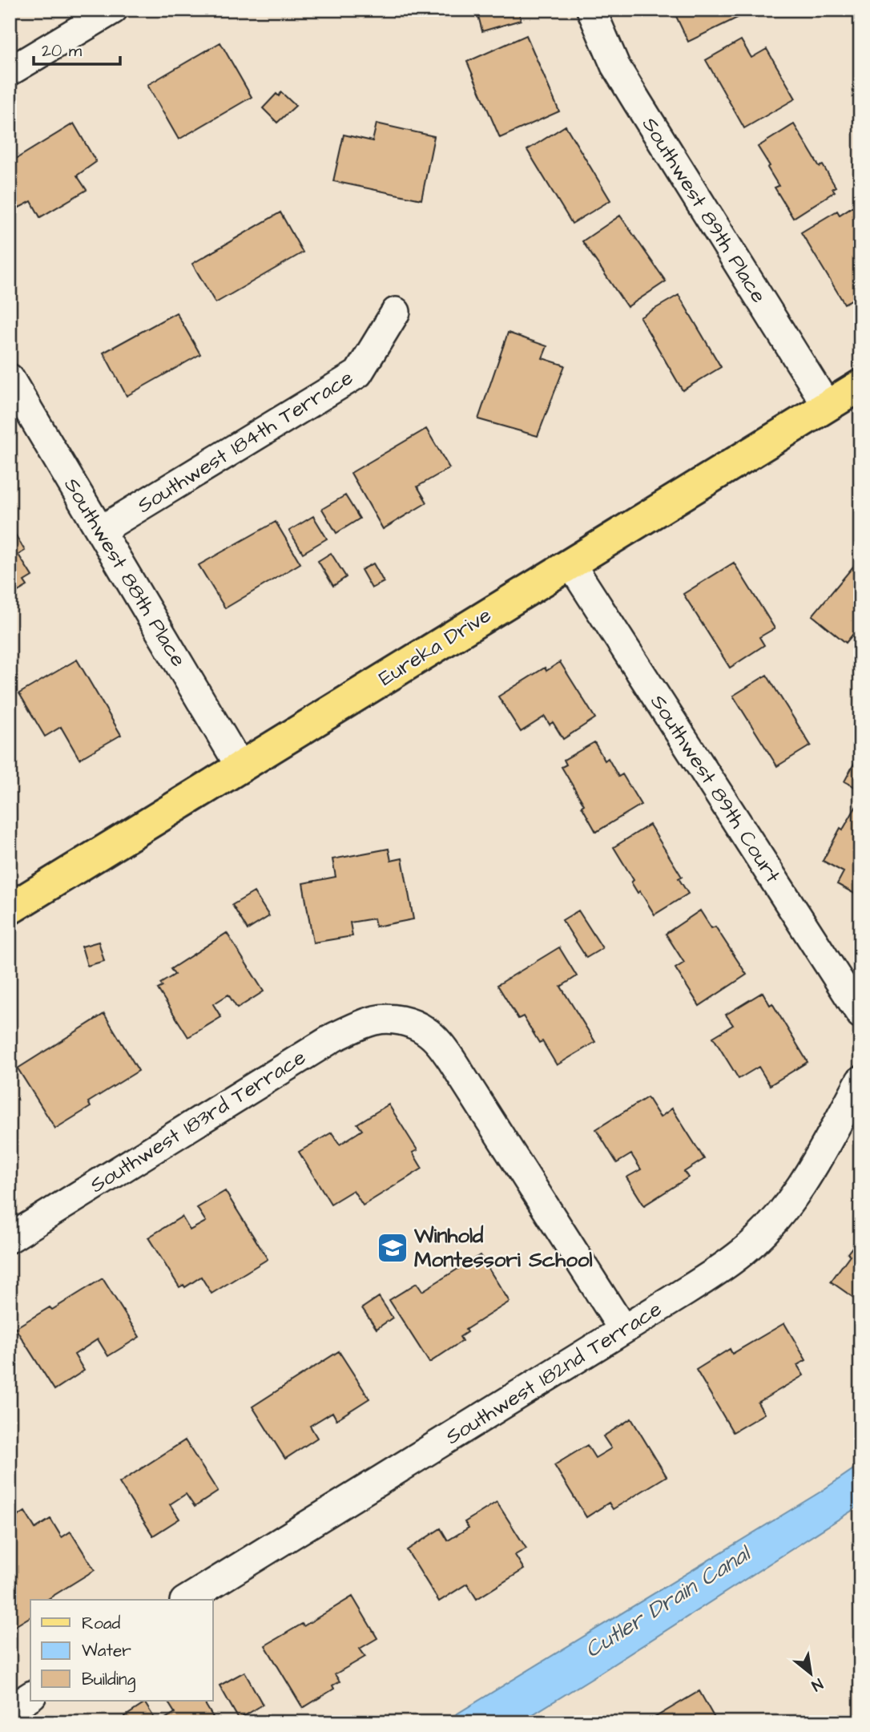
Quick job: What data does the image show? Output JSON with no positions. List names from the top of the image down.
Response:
{
  "streets": {
    "main road": ["Eureka Drive"],
    "street": [
      "Southwest 89th Place",
      "Southwest 184th Terrace",
      "Southwest 88th Place",
      "Southwest 89th Court",
      "Southwest 183rd Terrace",
      "Southwest 182nd Terrace"
    ]
  },
  "crossings": [
    ["Southwest 89th Place", "Eureka Drive"],
    ["Southwest 184th Terrace", "Southwest 88th Place"],
    ["Southwest 88th Place", "Eureka Drive"],
    ["Eureka Drive", "Southwest 89th Court"],
    ["Southwest 183rd Terrace", "Southwest 182nd Terrace"]
  ],
  "water": ["Cutler Drain Canal"],
  "places": {
    "school or university": ["Winhold Montessori School"]
  },
  "legend": ["Road", "Water", "Building"],
  "scale_bar": "20 m",
  "north": "bottom right"
}
